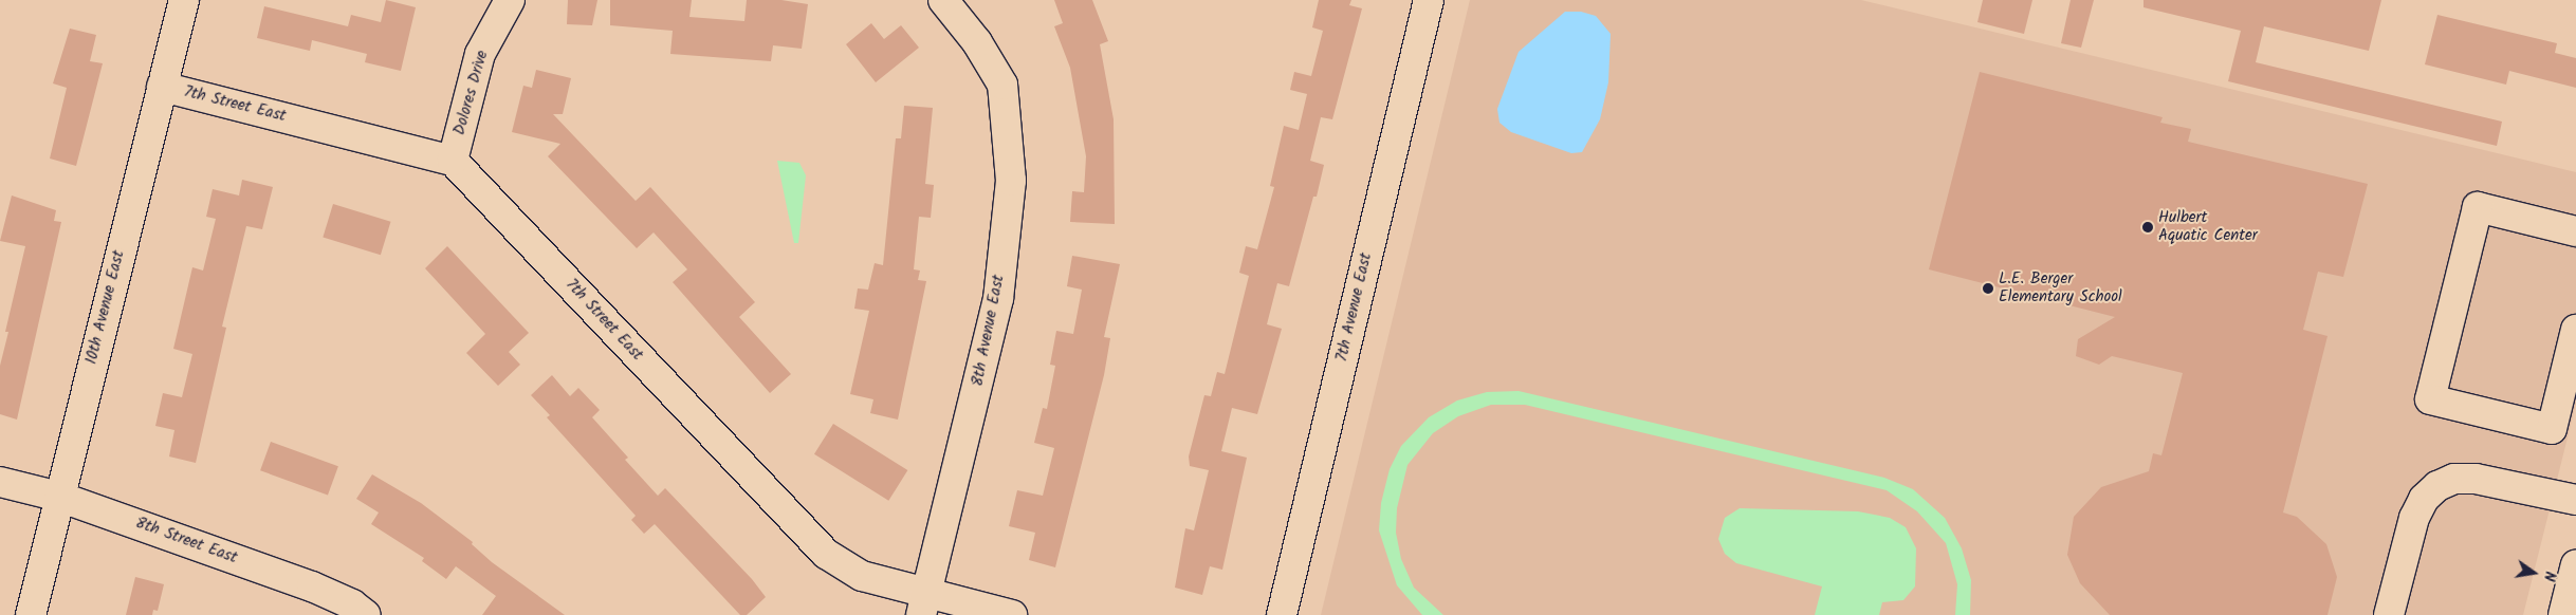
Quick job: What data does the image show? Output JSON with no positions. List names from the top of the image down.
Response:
{
  "streets": {
    "street": [
      "Dolores Drive",
      "7th Street East",
      "10th Avenue East",
      "7th Avenue East",
      "8th Avenue East",
      "8th Street East"
    ]
  },
  "crossings": [
    ["Dolores Drive", "7th Street East"],
    ["7th Street East", "10th Avenue East"],
    ["7th Street East", "8th Avenue East"],
    ["10th Avenue East", "8th Street East"]
  ],
  "places": ["Hulbert Aquatic Center", "L.E. Berger Elementary School"],
  "north": "right"
}
